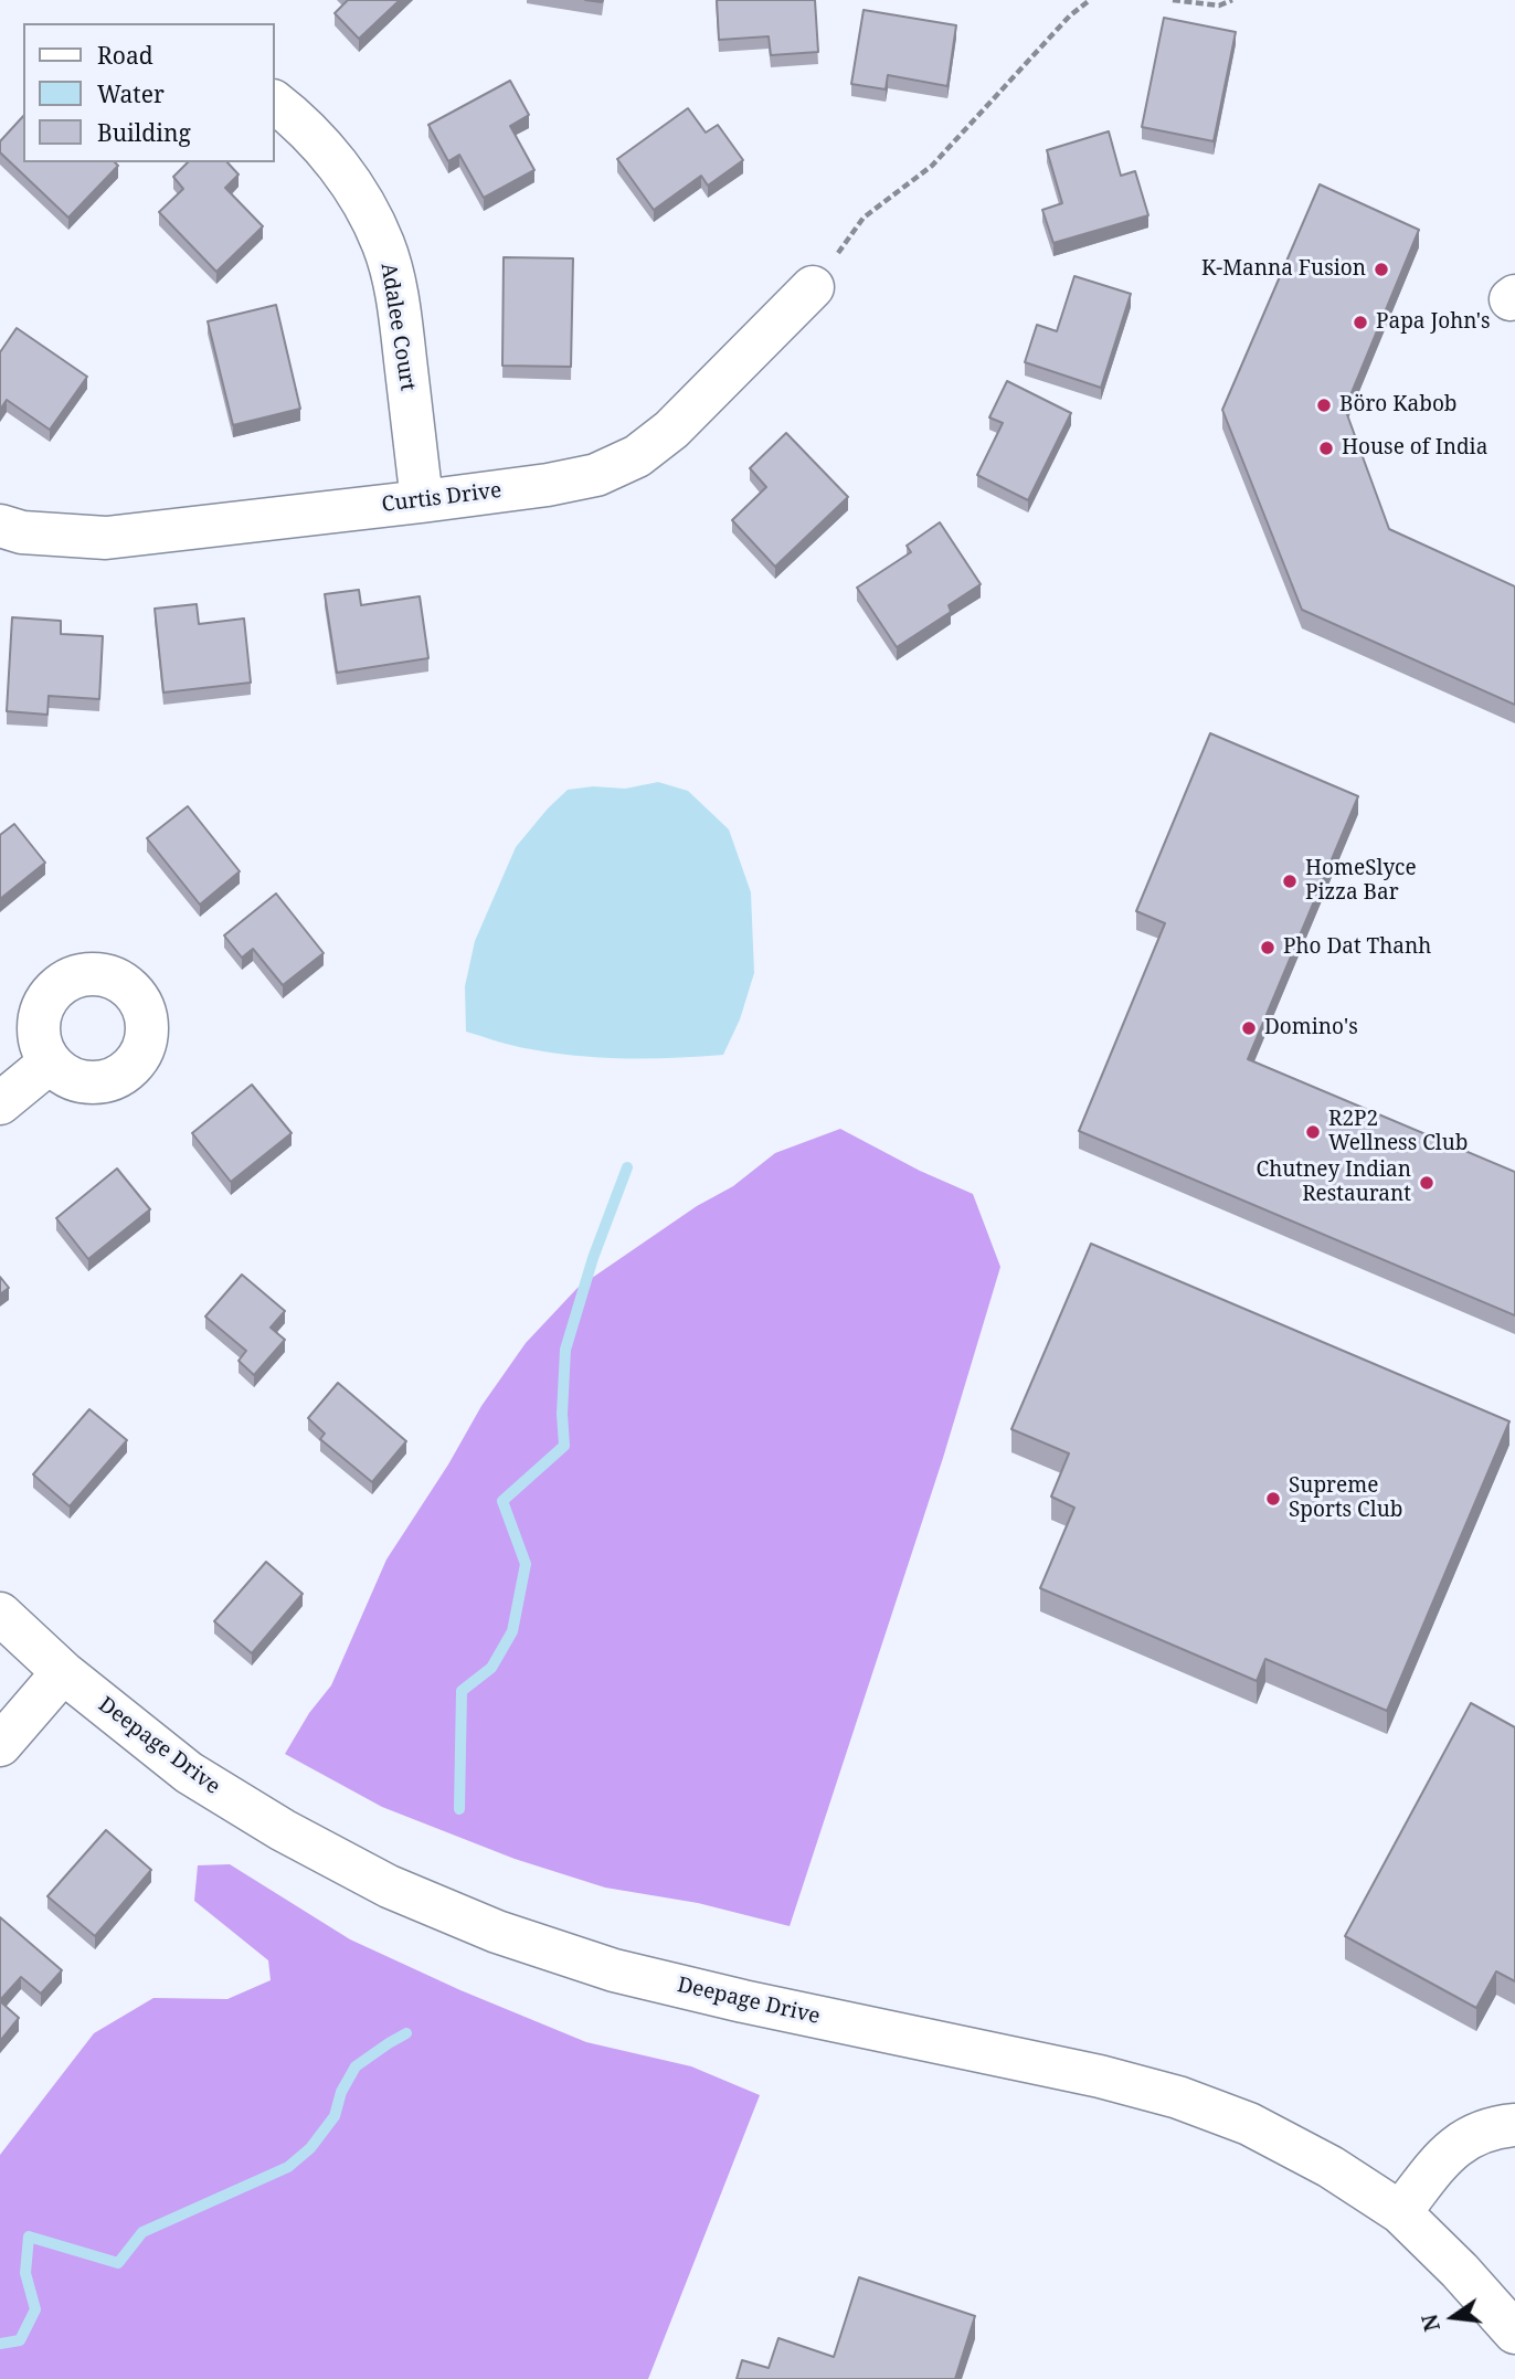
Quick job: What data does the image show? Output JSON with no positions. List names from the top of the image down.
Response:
{
  "streets": {
    "street": ["Adalee Court", "Curtis Drive", "Deepage Drive"]
  },
  "crossings": [
    ["Adalee Court", "Curtis Drive"]
  ],
  "places": [
    "K-Manna Fusion",
    "Papa John's",
    "Böro Kabob",
    "House of India",
    "HomeSlyce Pizza Bar",
    "Pho Dat Thanh",
    "Domino's",
    "R2P2 Wellness Club",
    "Chutney Indian Restaurant",
    "Supreme Sports Club"
  ],
  "legend": ["Road", "Water", "Building"],
  "north": "left"
}
